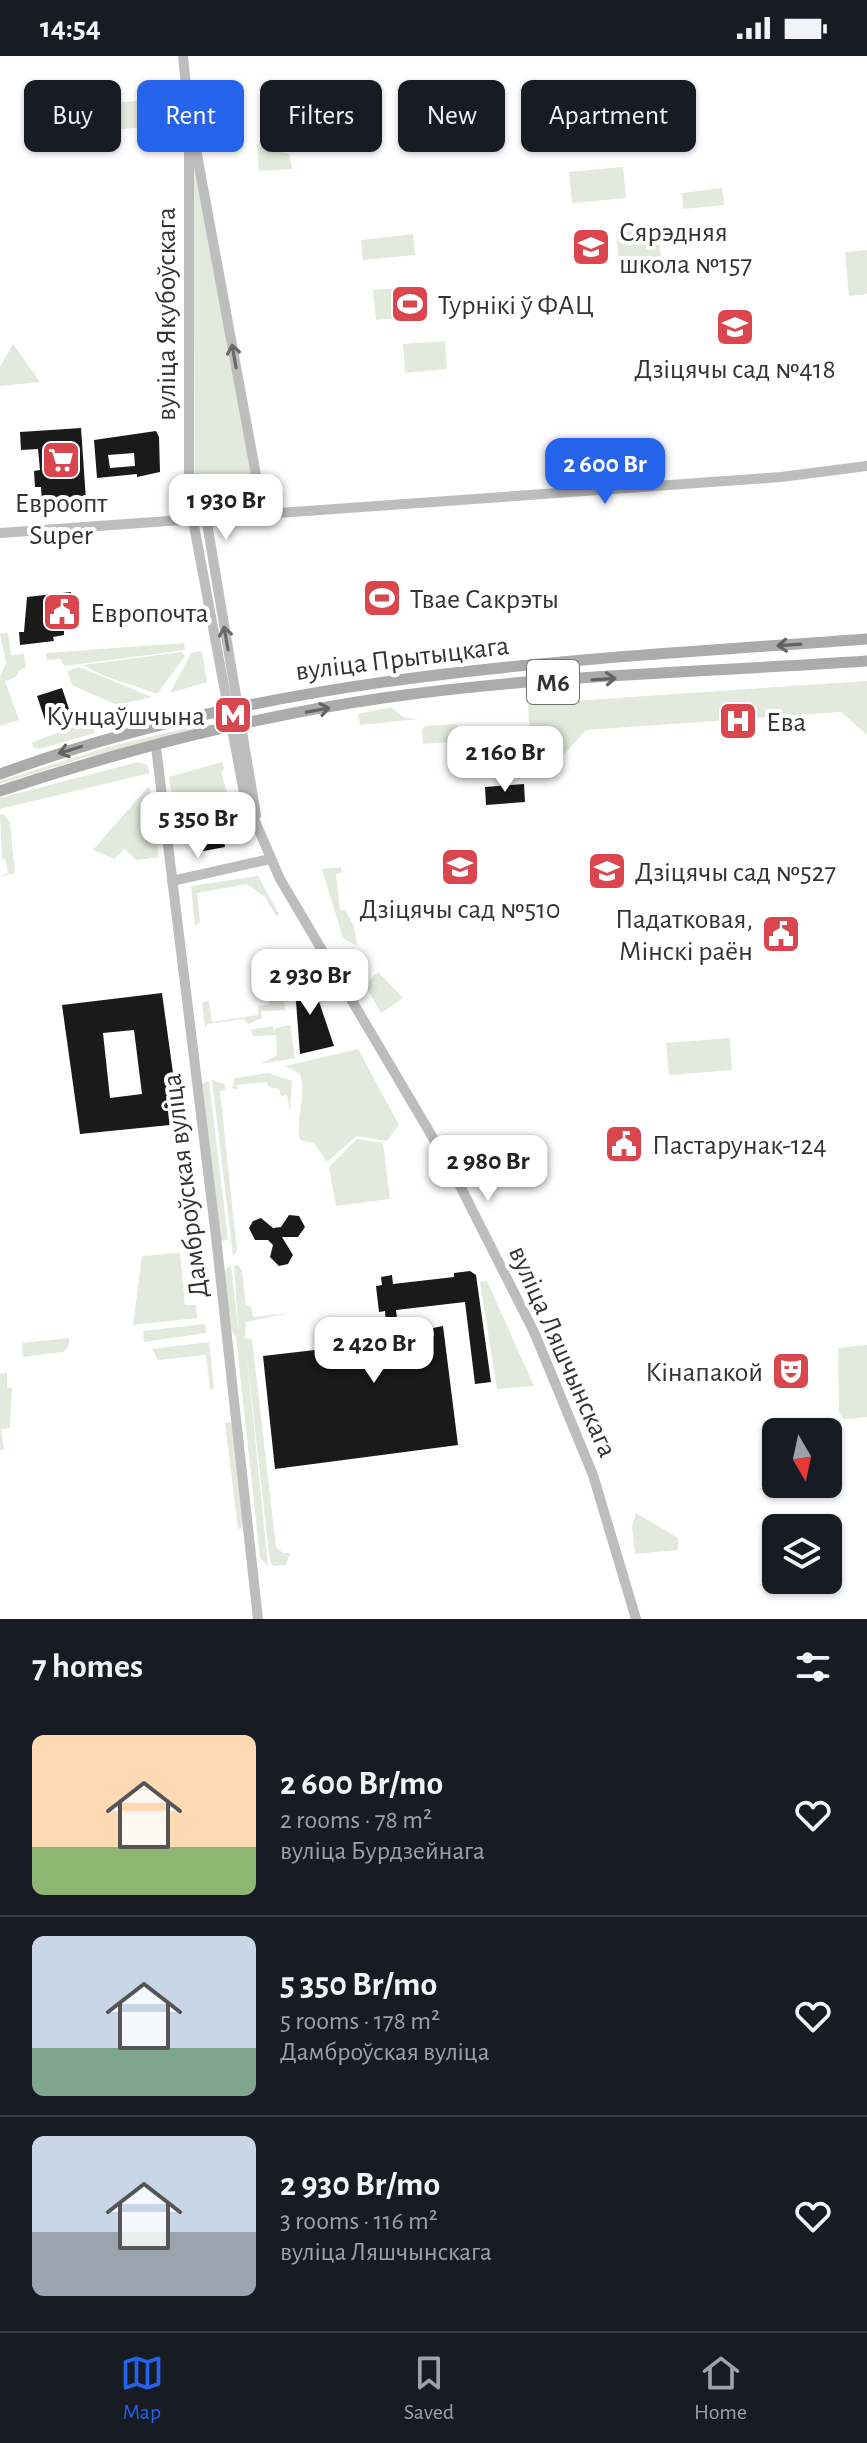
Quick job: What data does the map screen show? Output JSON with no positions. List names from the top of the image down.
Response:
{
  "streets": {
    "main road": [
      "вуліца Якубоўскага",
      "вуліца Прытыцкага",
      "М6",
      "Дамброўская вуліца",
      "вуліца Ляшчынскага"
    ]
  },
  "crossings": [
    ["вуліца Якубоўскага", "вуліца Прытыцкага"],
    ["вуліца Якубоўскага", "вуліца Ляшчынскага"],
    ["вуліца Прытыцкага", "Дамброўская вуліца"],
    ["вуліца Прытыцкага", "вуліца Ляшчынскага"]
  ],
  "places": {
    "school or university": [
      "Сярэдняя школа №157",
      "Дзіцячы сад №418",
      "Дзіцячы сад №510",
      "Дзіцячы сад №527"
    ],
    "sports": ["Турнікі ў ФАЦ", "Твае Сакрэты"],
    "supermarket": ["Евроопт Super"],
    "public building": ["Европочта", "Падатковая, Мінскі раён", "Пастарунак-124"],
    "metro station": ["Кунцаўшчына"],
    "hospital": ["Ева"],
    "theatre": ["Кінапакой"]
  },
  "north": "bottom",
  "page": {
    "status": "14:54",
    "chip": [
      "Buy",
      "Rent",
      "Filters",
      "New",
      "Apartment"
    ],
    "price": [
      "2 600 Br",
      "1 930 Br",
      "2 160 Br",
      "5 350 Br",
      "2 930 Br",
      "2 980 Br",
      "2 420 Br"
    ],
    "heading": "7 homes",
    "list": [
      {
        "name": "2 600 Br/mo",
        "note": "2 rooms · 78 m² · вуліца Бурдзейнага"
      },
      {
        "name": "5 350 Br/mo",
        "note": "5 rooms · 178 m² · Дамброўская вуліца"
      },
      {
        "name": "2 930 Br/mo",
        "note": "3 rooms · 116 m² · вуліца Ляшчынскага"
      }
    ],
    "tabs": ["Map", "Saved", "Home"]
  }
}
